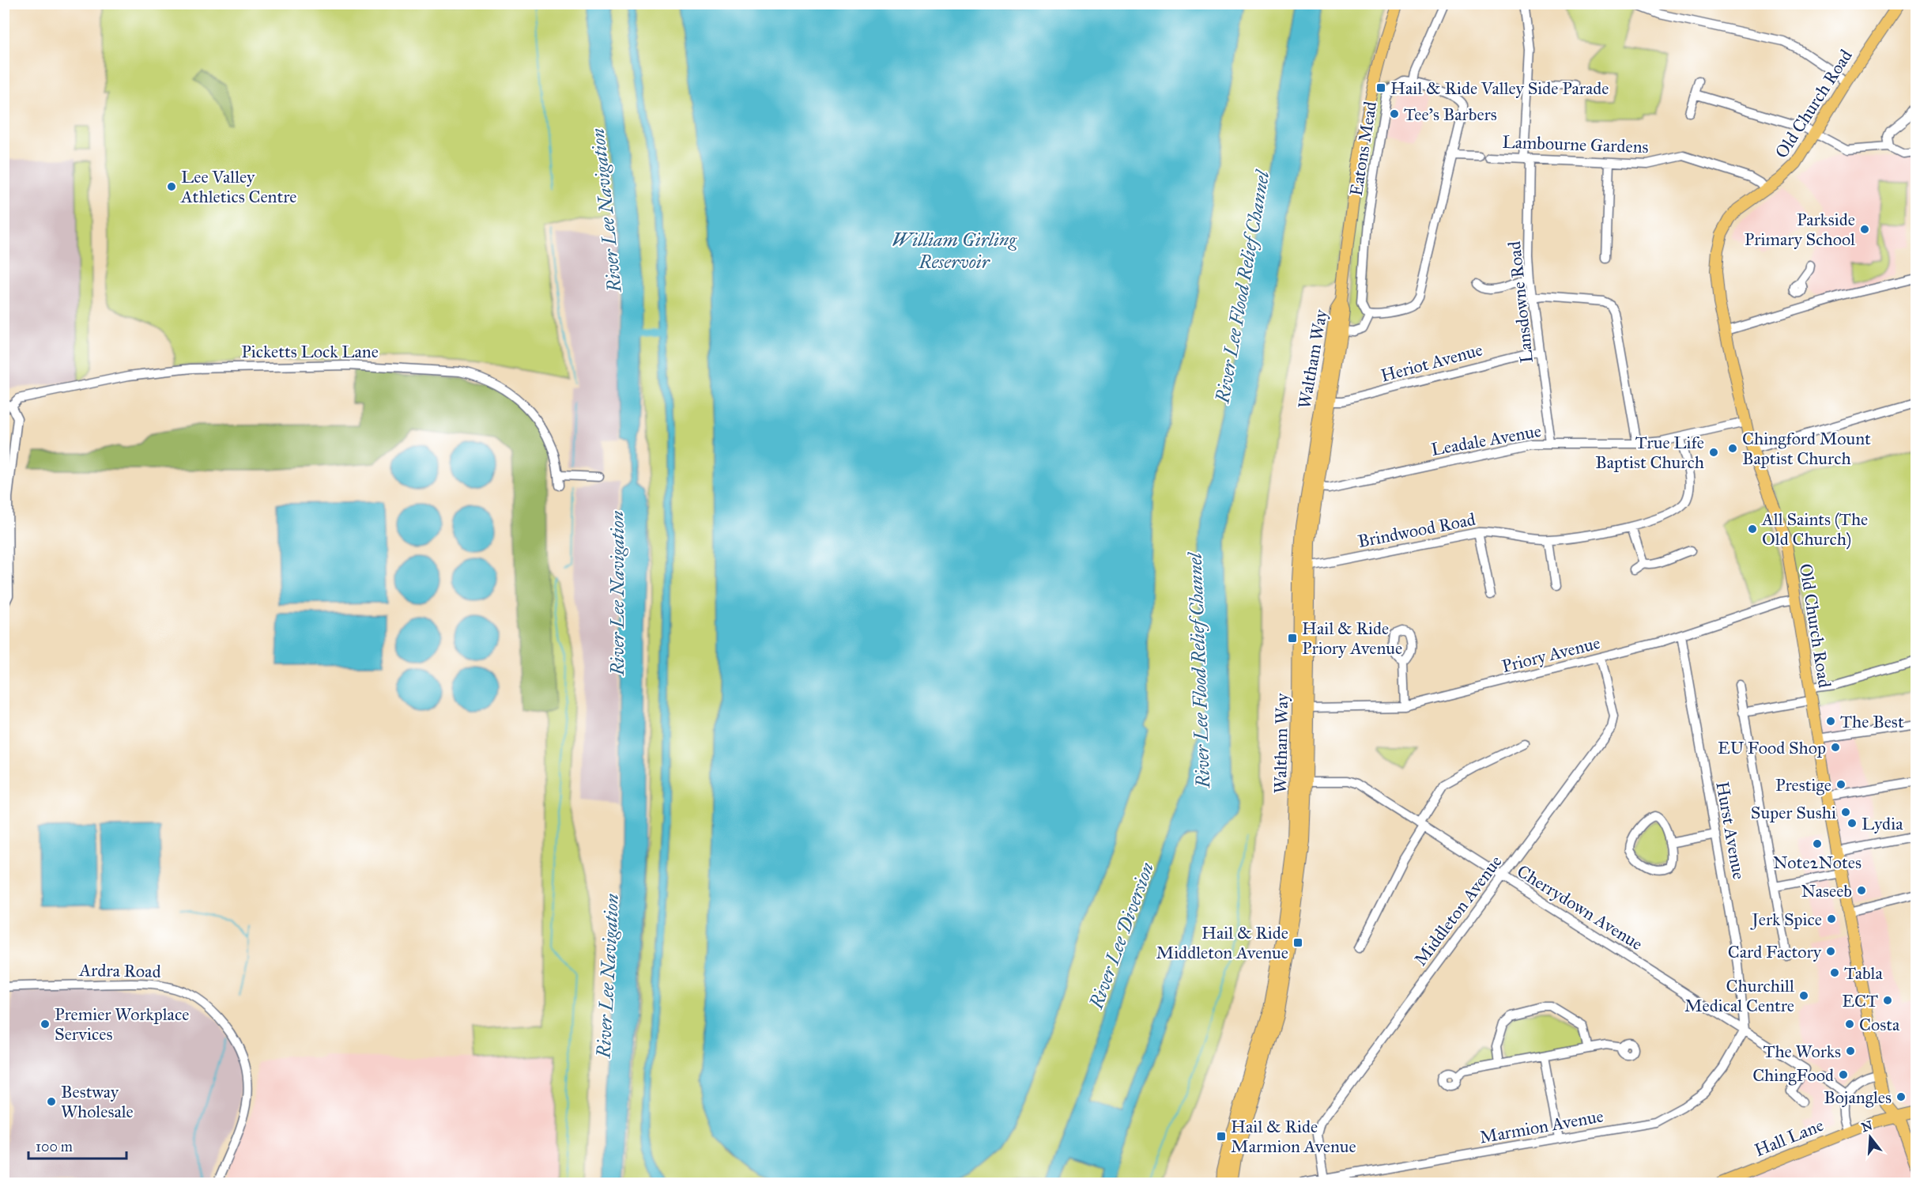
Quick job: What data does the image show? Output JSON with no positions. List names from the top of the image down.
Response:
{
  "streets": {
    "main road": ["Old Church Road", "Waltham Way", "Hall Lane"],
    "street": [
      "Lambourne Gardens",
      "Eatons Mead",
      "Lansdowne Road",
      "Picketts Lock Lane",
      "Heriot Avenue",
      "Leadale Avenue",
      "Brindwood Road",
      "Priory Avenue",
      "Hurst Avenue",
      "Cherrydown Avenue",
      "Middleton Avenue",
      "Ardra Road",
      "Marmion Avenue"
    ]
  },
  "crossings": [
    ["Old Church Road", "Lambourne Gardens"],
    ["Old Church Road", "Leadale Avenue"],
    ["Old Church Road", "Priory Avenue"],
    ["Old Church Road", "Hall Lane"],
    ["Lambourne Gardens", "Lansdowne Road"],
    ["Lansdowne Road", "Heriot Avenue"],
    ["Lansdowne Road", "Leadale Avenue"],
    ["Waltham Way", "Heriot Avenue"],
    ["Waltham Way", "Leadale Avenue"],
    ["Waltham Way", "Brindwood Road"],
    ["Waltham Way", "Priory Avenue"],
    ["Waltham Way", "Cherrydown Avenue"],
    ["Leadale Avenue", "Brindwood Road"],
    ["Priory Avenue", "Hurst Avenue"],
    ["Priory Avenue", "Middleton Avenue"],
    ["Hurst Avenue", "Cherrydown Avenue"],
    ["Hurst Avenue", "Marmion Avenue"],
    ["Cherrydown Avenue", "Middleton Avenue"],
    ["Cherrydown Avenue", "Marmion Avenue"],
    ["Middleton Avenue", "Marmion Avenue"]
  ],
  "water": [
    "River Lee Navigation",
    "William Girling Reservoir",
    "River Lee Flood Relief Channel",
    "River Lee Diversion"
  ],
  "places": {
    "transit": [
      "Hail & Ride Valley Side Parade",
      "Hail & Ride Priory Avenue",
      "Hail & Ride Middleton Avenue",
      "Hail & Ride Marmion Avenue"
    ],
    "other": [
      "Tee’s Barbers",
      "Lee Valley Athletics Centre",
      "Parkside Primary School",
      "Chingford Mount Baptist Church",
      "True Life Baptist Church",
      "All Saints (The Old Church)",
      "The Best",
      "EU Food Shop",
      "Prestige",
      "Super Sushi",
      "Lydia",
      "Note2Notes",
      "Naseeb",
      "Jerk Spice",
      "Card Factory",
      "Tabla",
      "Churchill Medical Centre",
      "ECT",
      "Premier Workplace Services",
      "Costa",
      "The Works",
      "ChingFood",
      "Bojangles",
      "Bestway Wholesale"
    ]
  },
  "scale_bar": "100 m",
  "north": "top"
}
